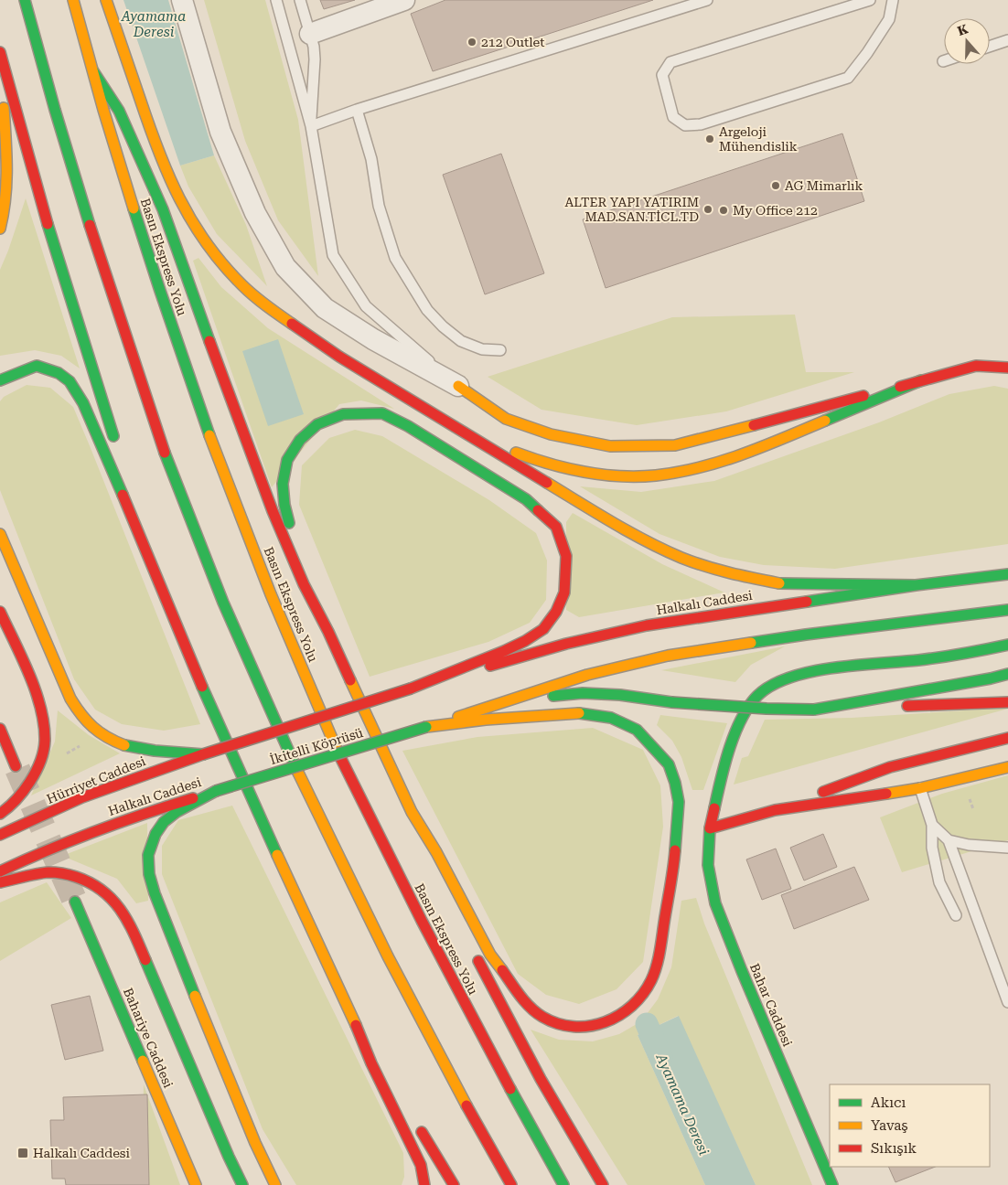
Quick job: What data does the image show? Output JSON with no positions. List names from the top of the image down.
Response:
{
  "streets": {
    "main road": [
      "Basın Ekspress Yolu",
      "Halkalı Caddesi",
      "İkitelli Köprüsü",
      "Hürriyet Caddesi",
      "Bahar Caddesi",
      "Bahariye Caddesi"
    ]
  },
  "crossings": [
    ["Halkalı Caddesi", "İkitelli Köprüsü"],
    ["İkitelli Köprüsü", "Hürriyet Caddesi"]
  ],
  "water": ["Ayamama Deresi"],
  "places": {
    "other": [
      "212 Outlet",
      "Argeloji Mühendislik",
      "AG Mimarlık",
      "ALTER YAPI YATIRIM MAD.SAN.TİCL.TD",
      "My Office 212"
    ],
    "transit": ["Halkalı Caddesi"]
  },
  "legend": ["Akıcı", "Yavaş", "Sıkışık"],
  "north": "top"
}
